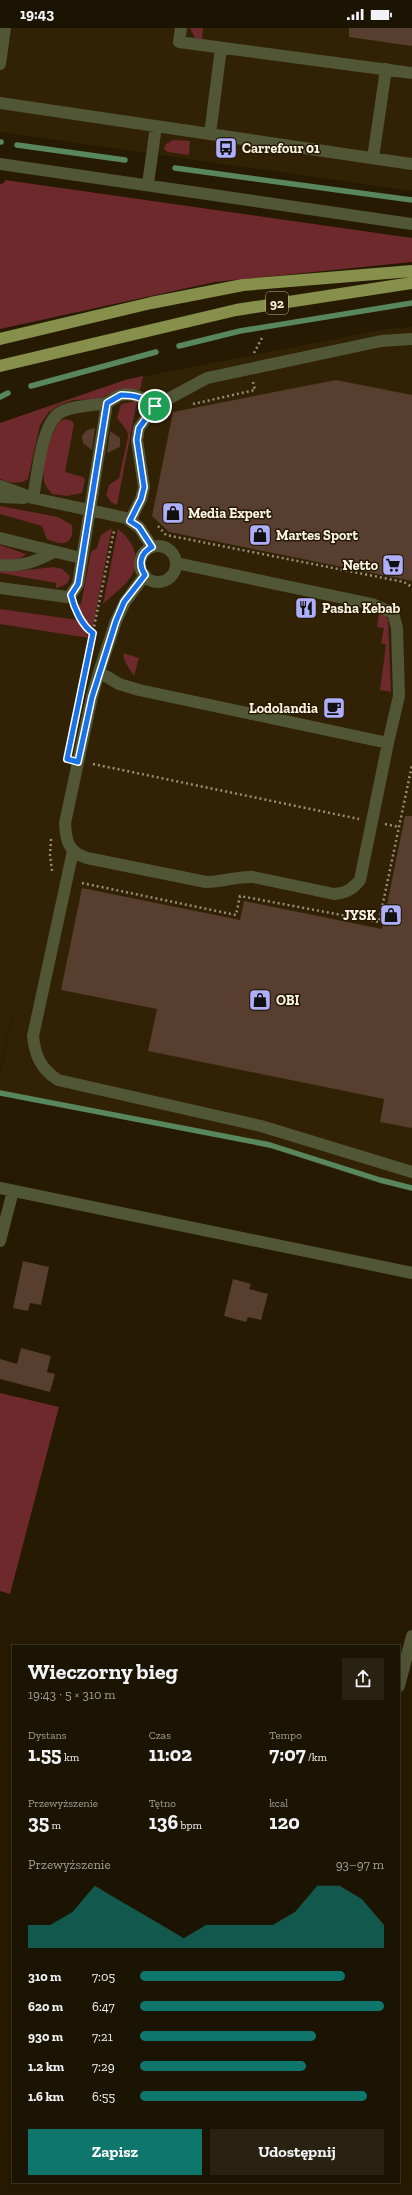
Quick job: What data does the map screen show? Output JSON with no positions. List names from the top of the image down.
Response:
{
  "streets": {
    "main road": ["92"]
  },
  "places": {
    "bus stop": ["Carrefour 01"],
    "shop": [
      "Media Expert",
      "Martes Sport",
      "JYSK",
      "OBI"
    ],
    "supermarket": ["Netto"],
    "restaurant": ["Pasha Kebab"],
    "cafe": ["Lodolandia"]
  },
  "page": {
    "status": "19:43",
    "heading": ["Wieczorny bieg", "19:43 · 5 × 310 m"],
    "stats": [
      ["Dystans", "1.55 km"],
      ["Czas", "11:02"],
      ["Tempo", "7:07 /km"],
      ["Przewyższenie", "35 m"],
      ["Tętno", "136 bpm"],
      ["kcal", "120"]
    ],
    "chart": ["Przewyższenie", "93–97 m"],
    "list": [
      {
        "name": "310 m",
        "note": "7:05"
      },
      {
        "name": "620 m",
        "note": "6:47"
      },
      {
        "name": "930 m",
        "note": "7:21"
      },
      {
        "name": "1.2 km",
        "note": "7:29"
      },
      {
        "name": "1.6 km",
        "note": "6:55"
      }
    ],
    "buttons": ["Zapisz", "Udostępnij"]
  }
}
